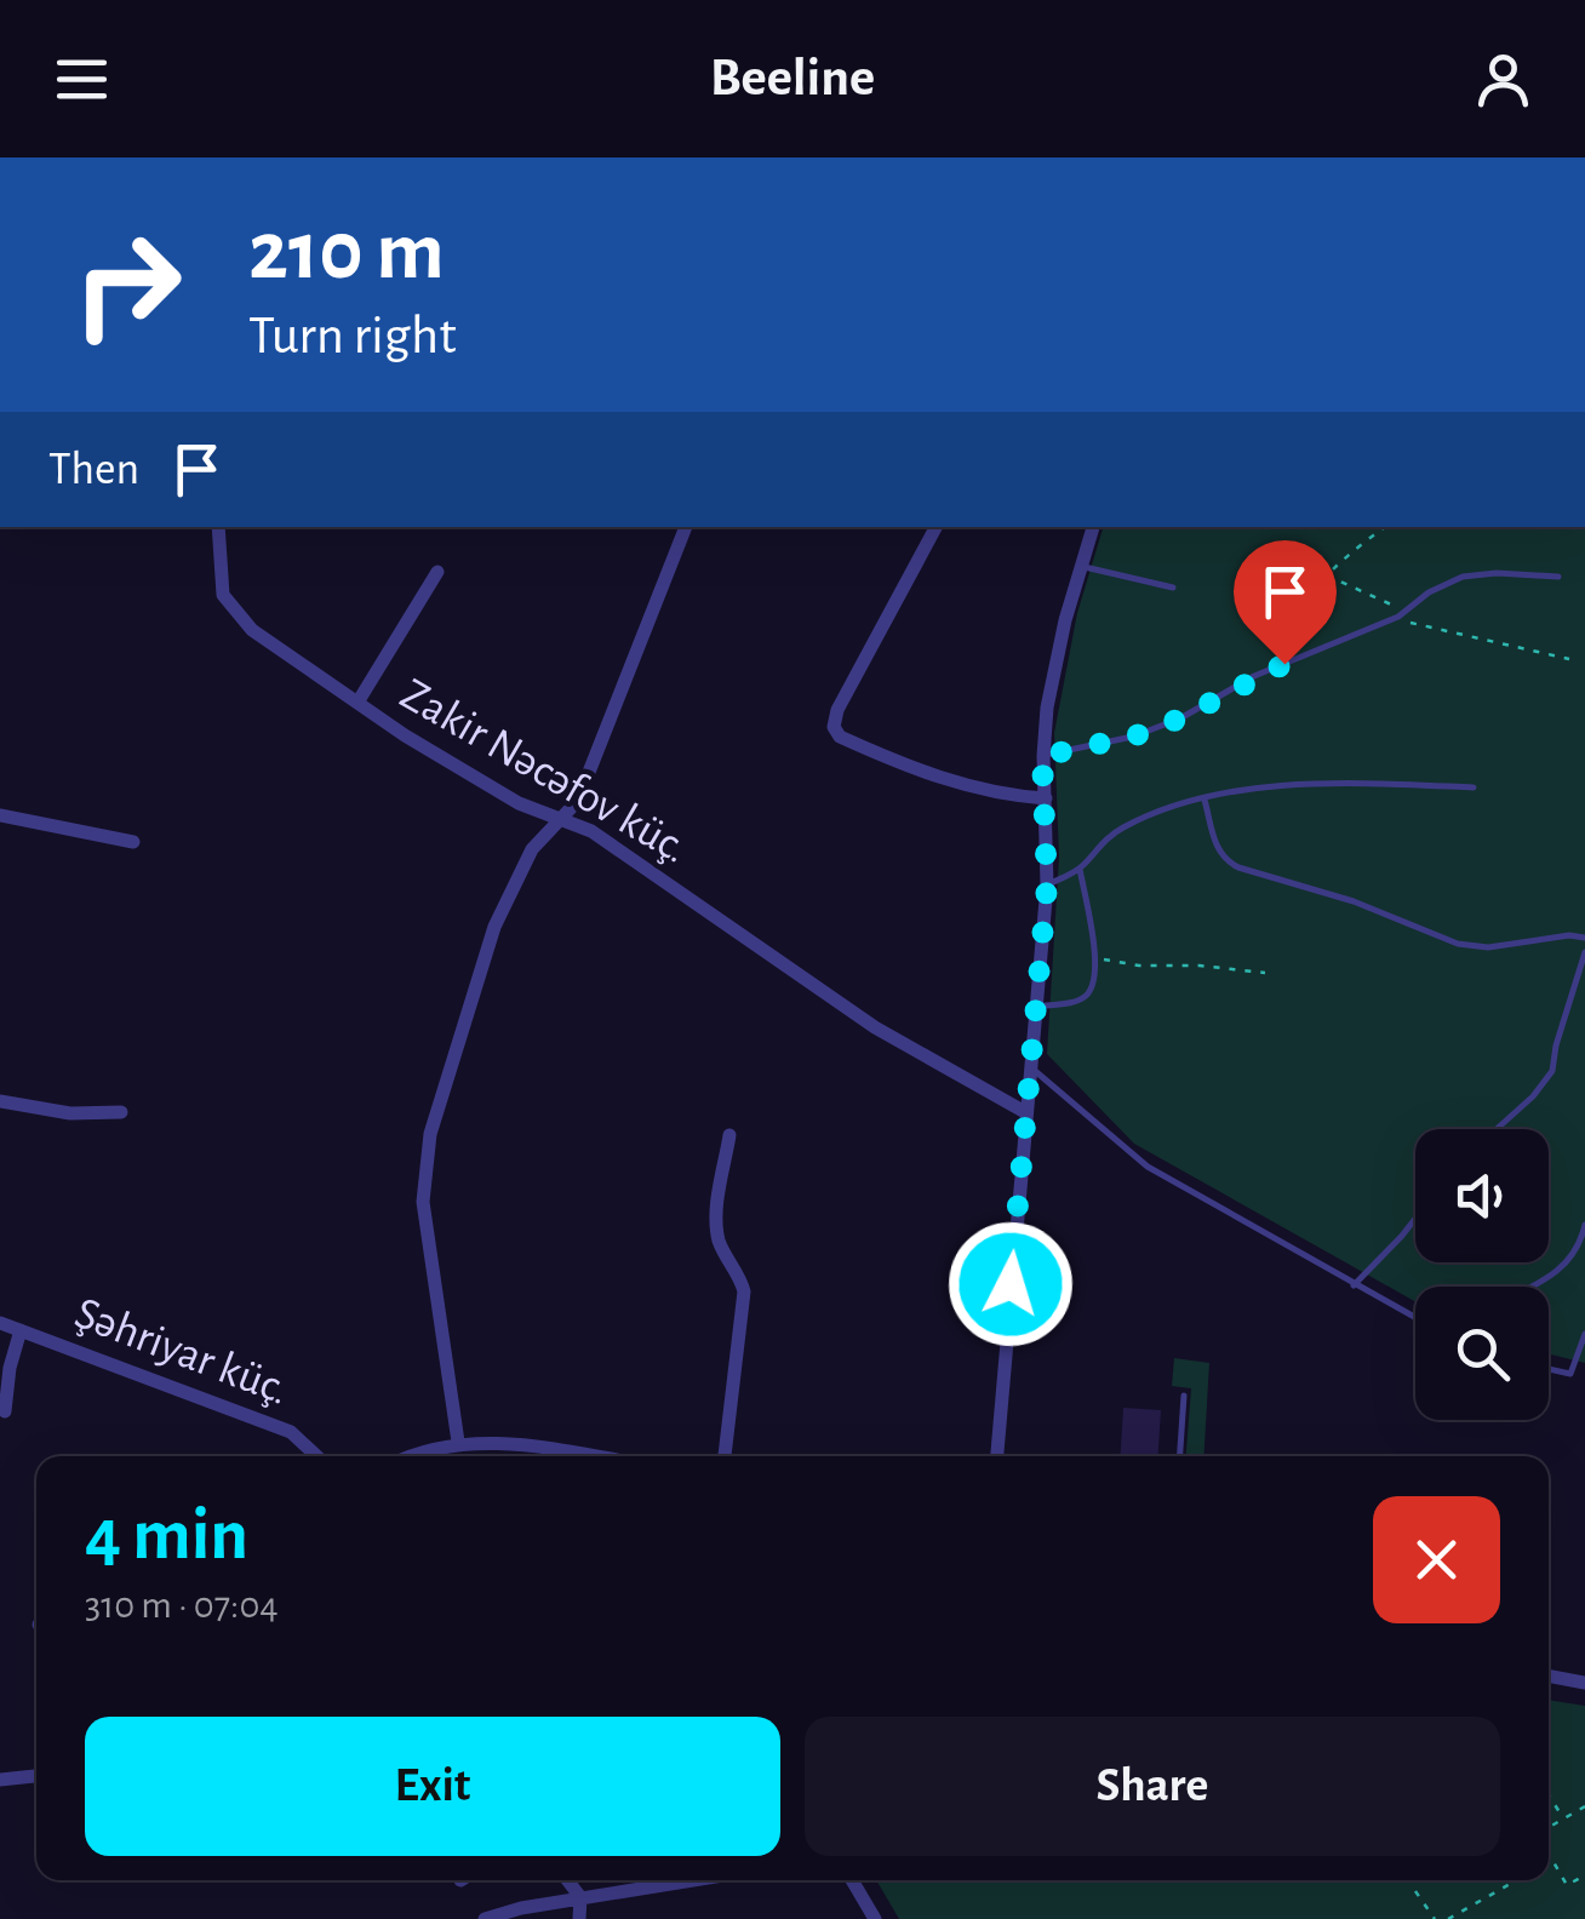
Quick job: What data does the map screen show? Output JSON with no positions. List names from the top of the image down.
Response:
{
  "streets": {
    "street": ["Zakir Nəcəfov küç.", "Şəhriyar küç."]
  },
  "page": {
    "header": "Beeline",
    "turn": ["210 m", "Turn right"],
    "then": "Then",
    "heading": ["4 min", "310 m · 07:04"],
    "buttons": ["Exit", "Share"]
  }
}
